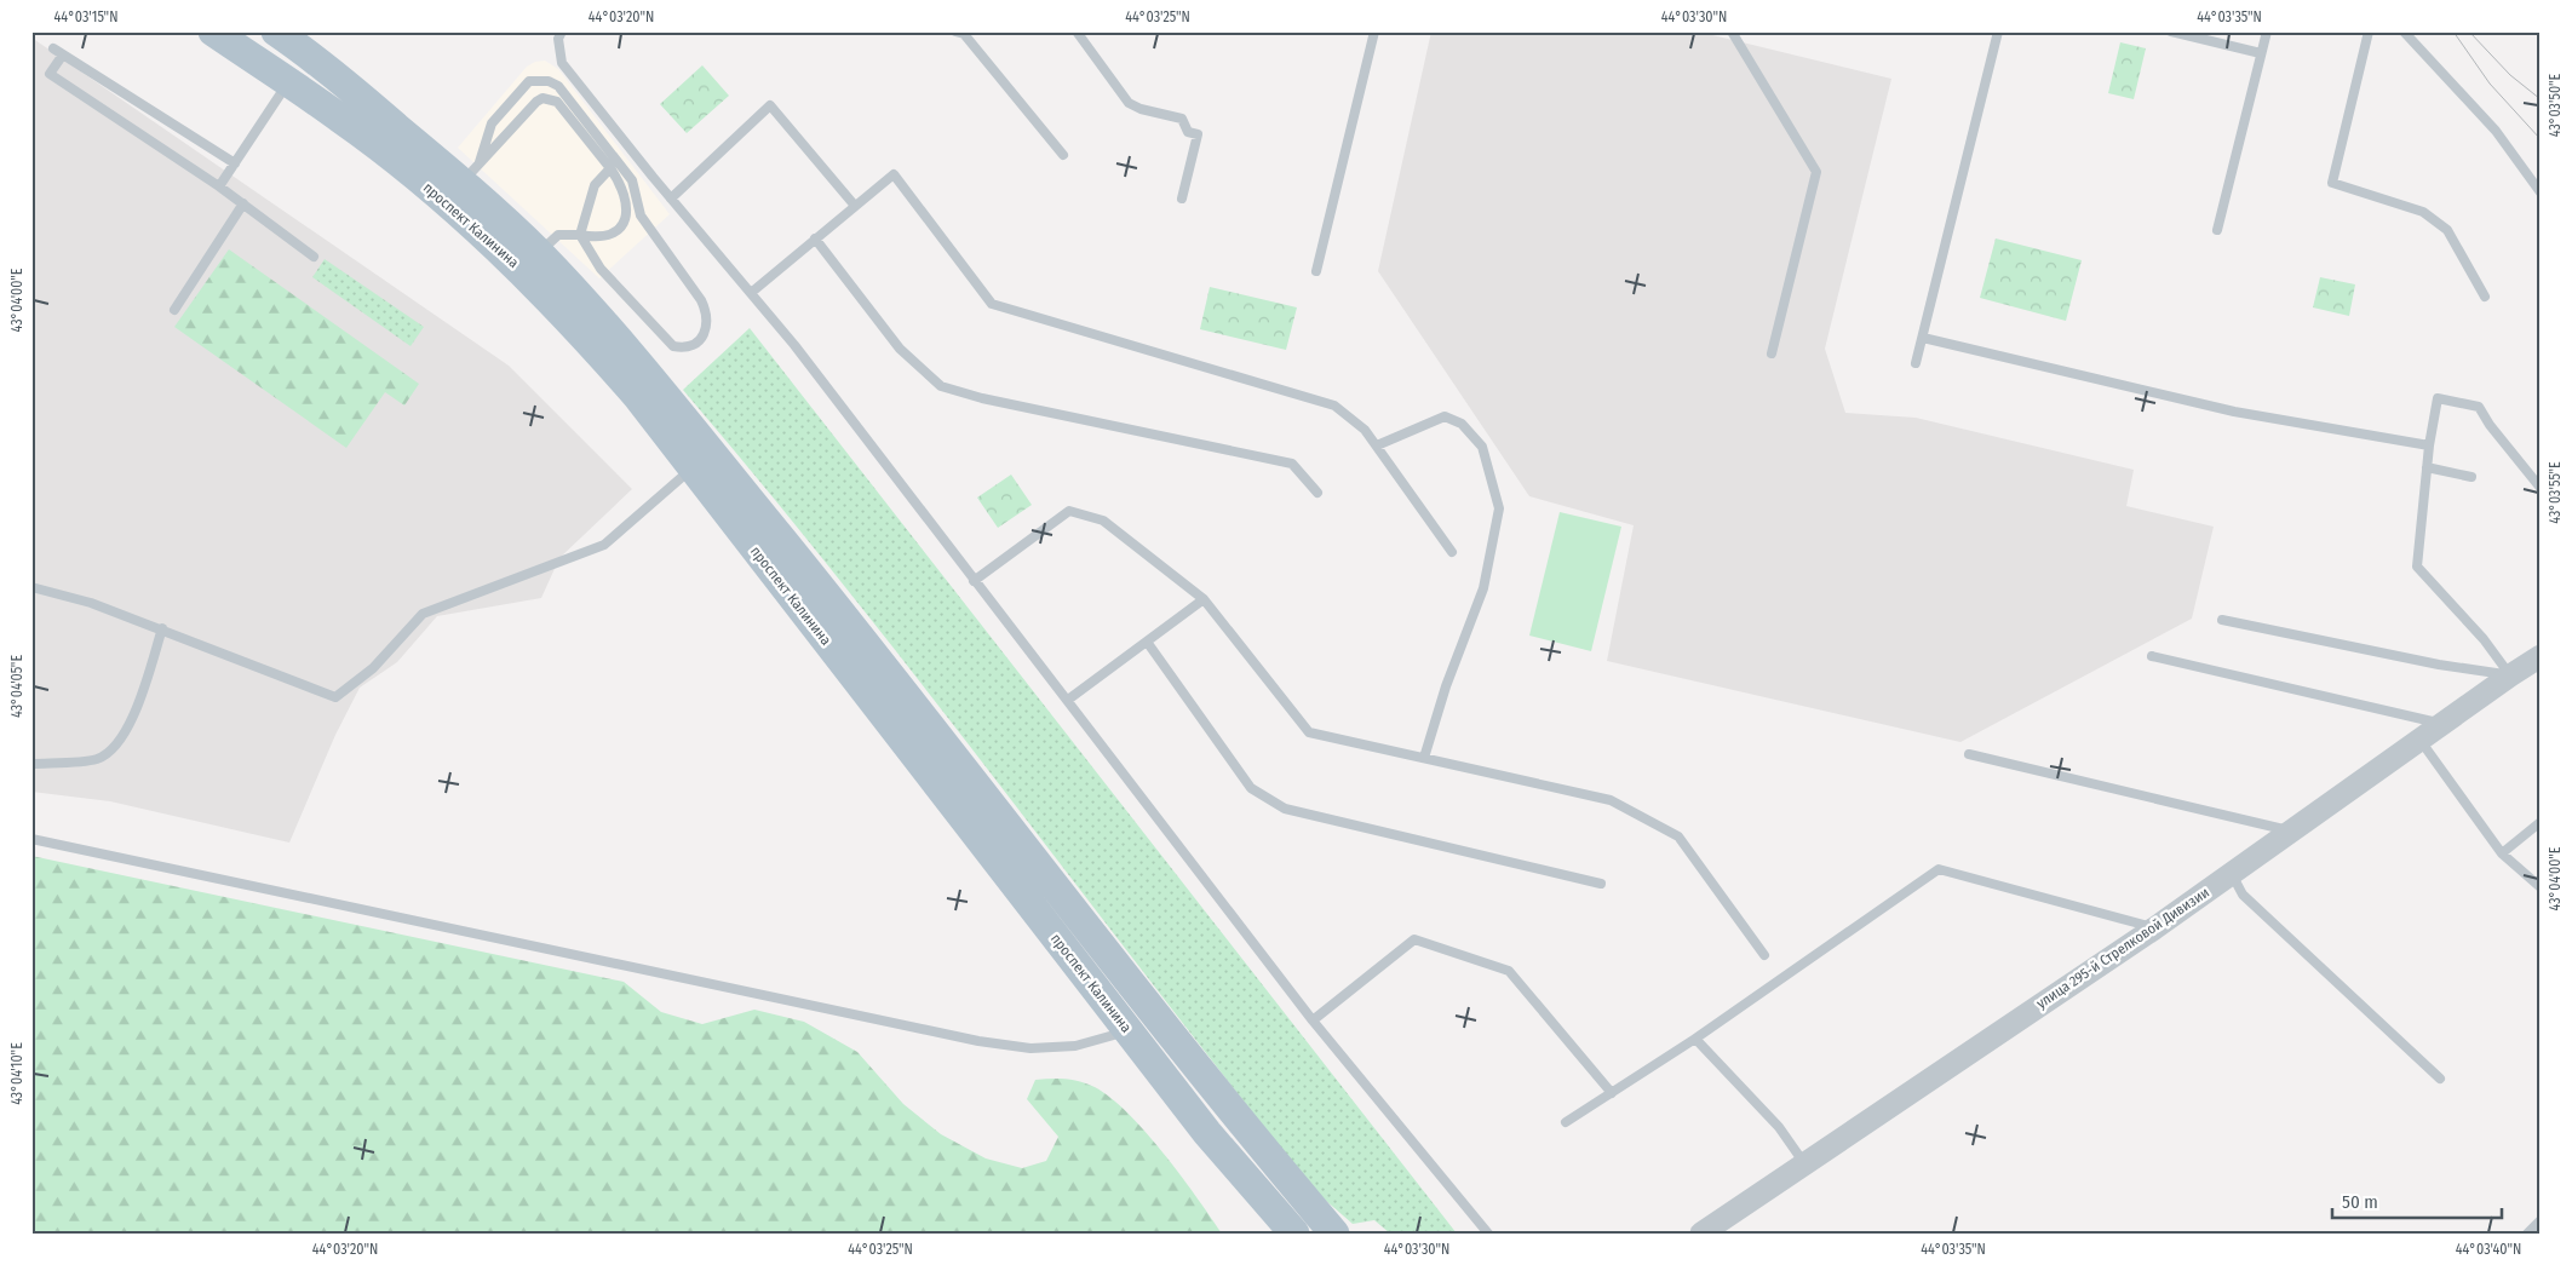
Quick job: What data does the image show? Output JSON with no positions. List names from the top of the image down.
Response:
{
  "streets": {
    "main road": ["проспект Калинина"],
    "street": ["улица 295-й Стрелковой Дивизии"]
  },
  "scale_bar": "50 m",
  "coordinates": [
    "44°03'15\"N",
    "44°03'20\"N",
    "44°03'25\"N",
    "44°03'30\"N",
    "44°03'35\"N",
    "43°03'50\"E",
    "43°04'00\"E",
    "43°03'55\"E",
    "43°04'05\"E",
    "43°04'10\"E",
    "44°03'40\"N"
  ]
}
